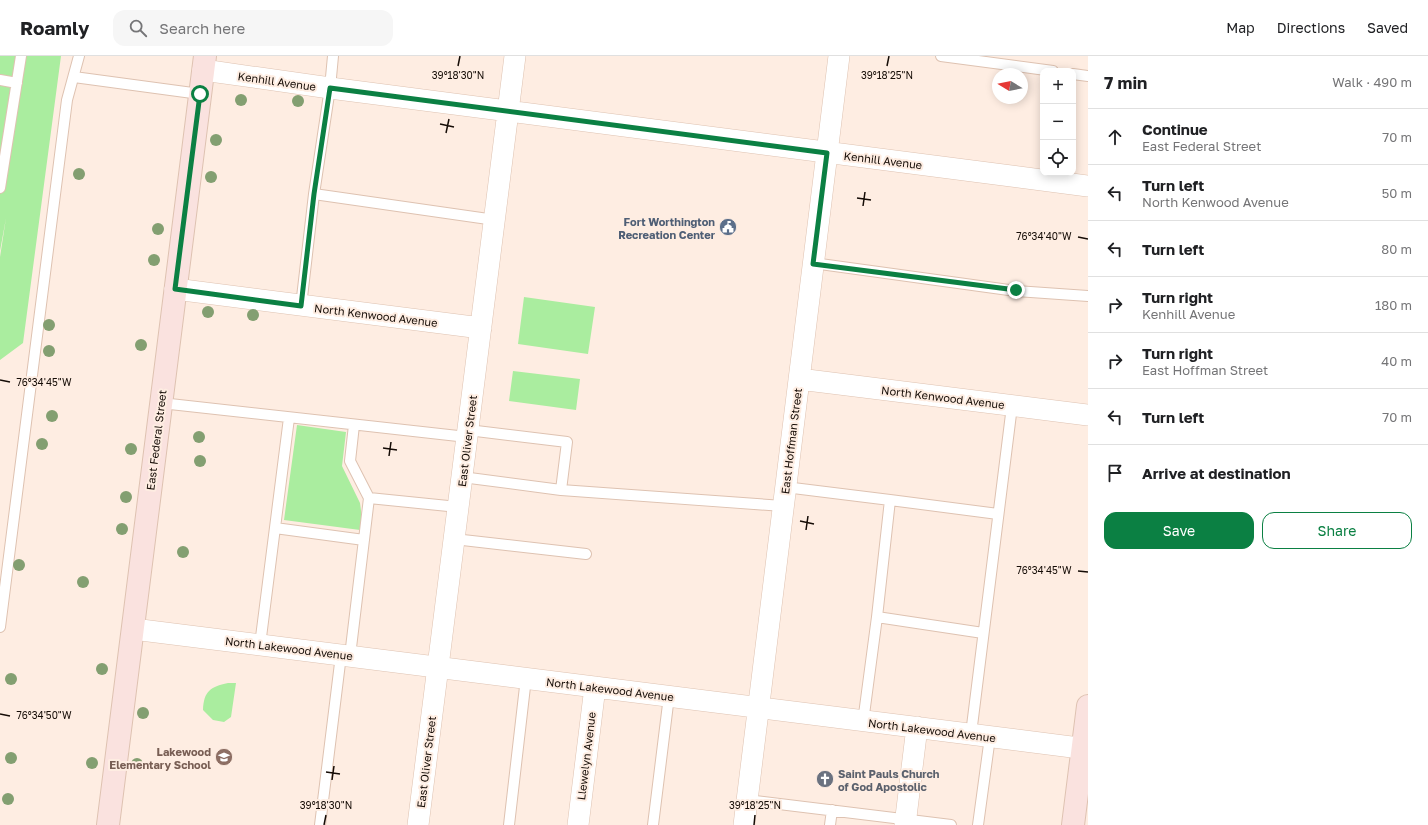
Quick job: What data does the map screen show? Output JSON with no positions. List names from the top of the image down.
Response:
{
  "streets": {
    "street": [
      "Kenhill Avenue",
      "North Kenwood Avenue",
      "East Federal Street",
      "East Oliver Street",
      "East Hoffman Street",
      "North Lakewood Avenue",
      "Llewelyn Avenue"
    ]
  },
  "crossings": [
    ["Kenhill Avenue", "East Federal Street"],
    ["Kenhill Avenue", "East Oliver Street"],
    ["Kenhill Avenue", "East Hoffman Street"],
    ["North Kenwood Avenue", "East Federal Street"],
    ["North Kenwood Avenue", "East Oliver Street"],
    ["North Kenwood Avenue", "East Hoffman Street"],
    ["East Federal Street", "North Lakewood Avenue"],
    ["East Oliver Street", "North Lakewood Avenue"],
    ["East Hoffman Street", "North Lakewood Avenue"],
    ["North Lakewood Avenue", "Llewelyn Avenue"]
  ],
  "places": {
    "public building": ["Fort Worthington Recreation Center"],
    "school or university": ["Lakewood Elementary School"],
    "church": ["Saint Pauls Church of God Apostolic"]
  },
  "north": "left",
  "page": {
    "header": "Roamly",
    "search": "Search here",
    "nav": ["Map", "Directions", "Saved"],
    "heading": ["7 min", "Walk · 490 m"],
    "map_buttons": ["+", "−"],
    "list": [
      ["Continue", "East Federal Street", "70 m"],
      ["Turn left", "North Kenwood Avenue", "50 m"],
      ["Turn left", "80 m"],
      ["Turn right", "Kenhill Avenue", "180 m"],
      ["Turn right", "East Hoffman Street", "40 m"],
      ["Turn left", "70 m"],
      "Arrive at destination"
    ],
    "buttons": ["Save", "Share"]
  },
  "coordinates": [
    "39°18'30\"N",
    "39°18'25\"N",
    "76°34'40\"W",
    "76°34'45\"W",
    "76°34'50\"W"
  ]
}
